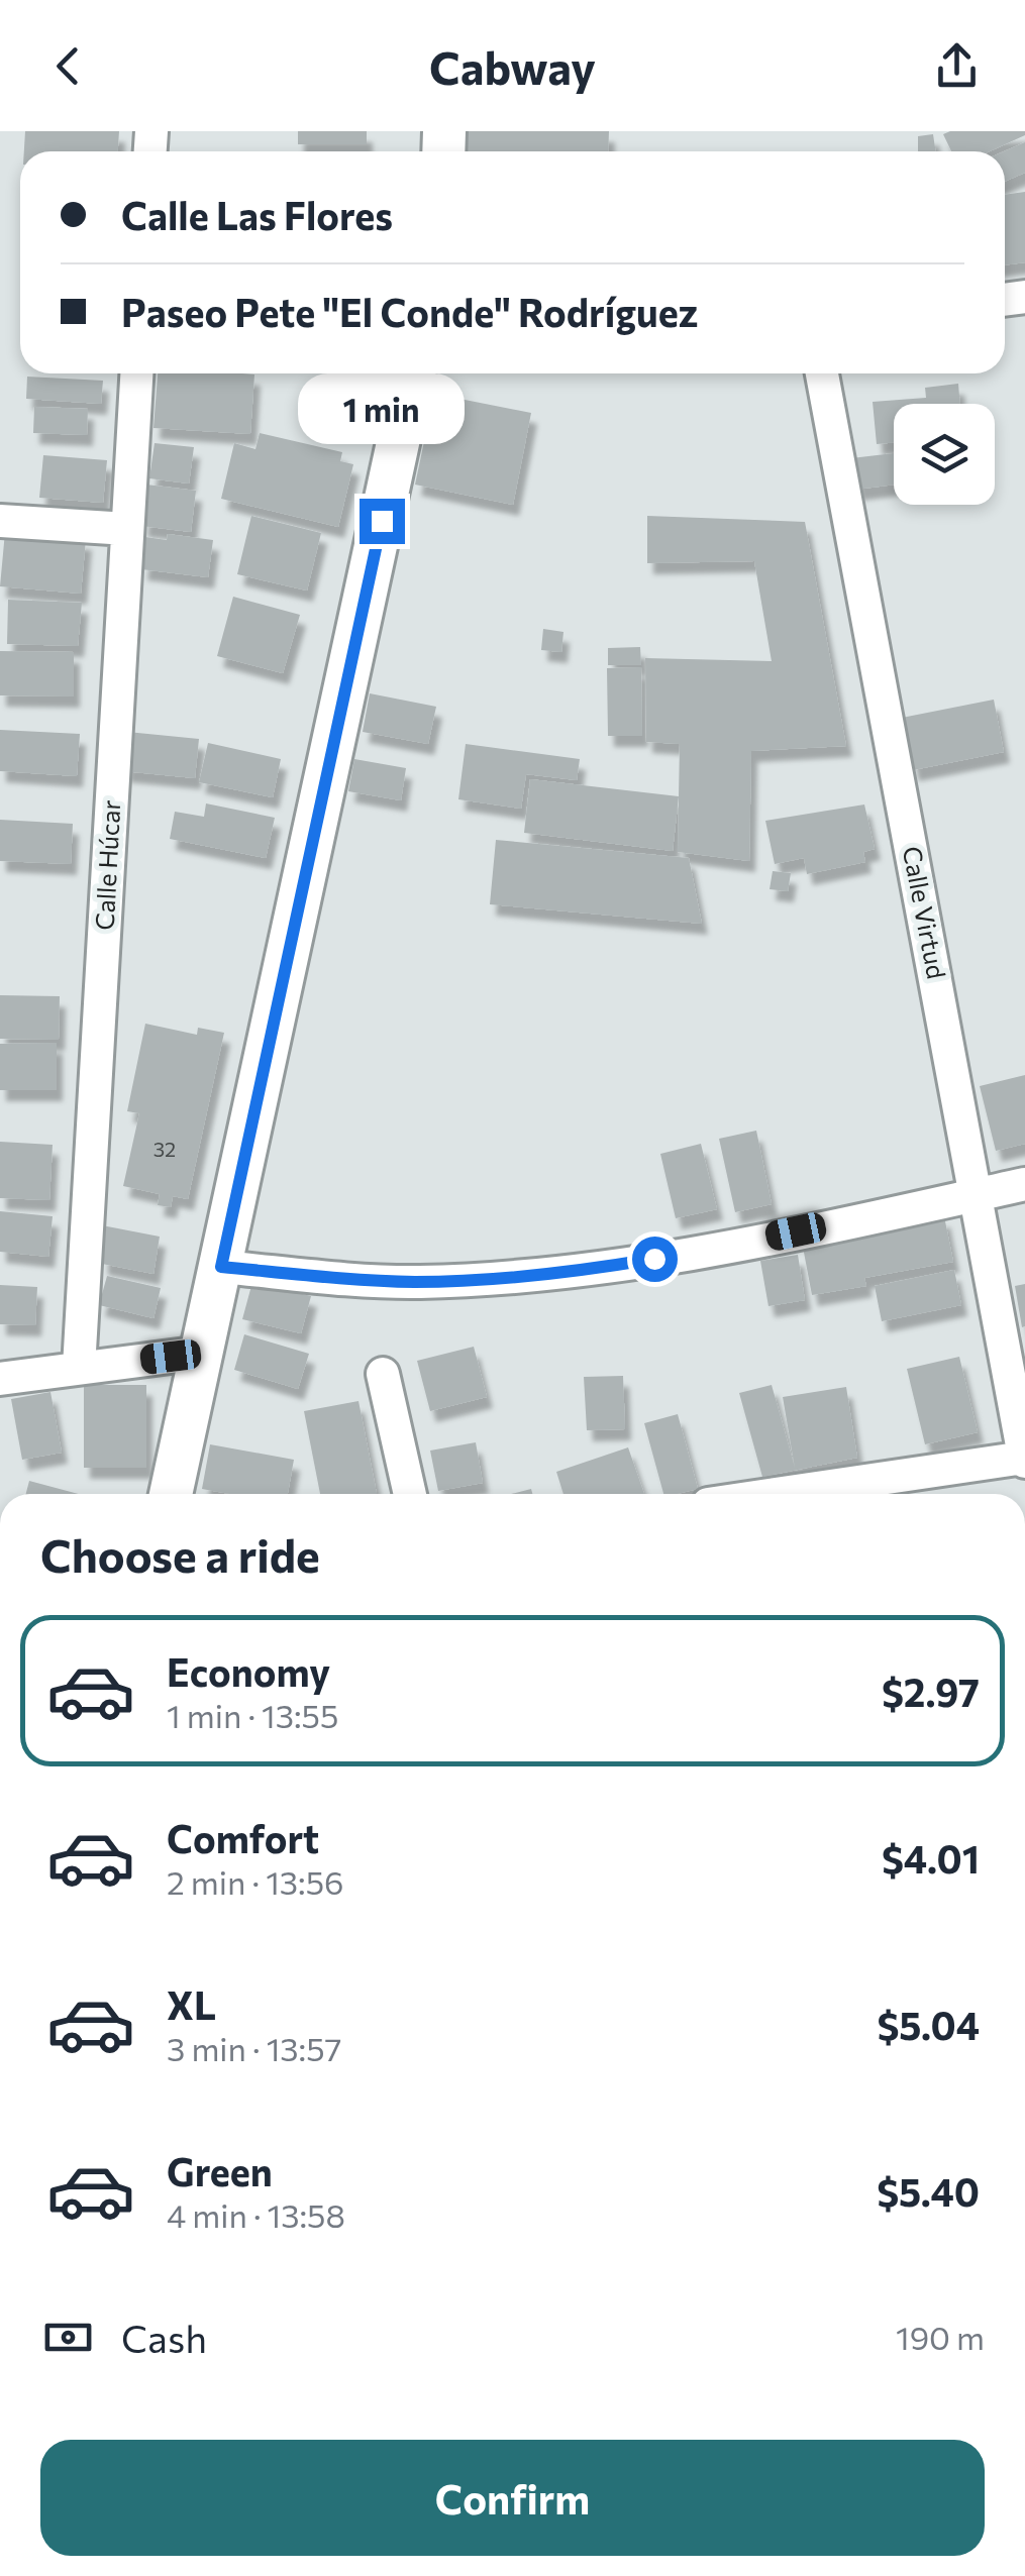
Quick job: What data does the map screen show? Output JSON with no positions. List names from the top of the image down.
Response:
{
  "streets": {
    "street": ["Calle Húcar", "Calle Virtud"]
  },
  "house_numbers": ["32"],
  "page": {
    "header": "Cabway",
    "banner": ["Calle Las Flores", "Paseo Pete \"El Conde\" Rodríguez"],
    "bubble": "1 min",
    "heading": "Choose a ride",
    "list": [
      {
        "name": "Economy",
        "note": "1 min · 13:55",
        "value": "$2.97"
      },
      {
        "name": "Comfort",
        "note": "2 min · 13:56",
        "value": "$4.01"
      },
      {
        "name": "XL",
        "note": "3 min · 13:57",
        "value": "$5.04"
      },
      {
        "name": "Green",
        "note": "4 min · 13:58",
        "value": "$5.40"
      }
    ],
    "pay": ["Cash", "190 m"],
    "buttons": "Confirm"
  }
}
